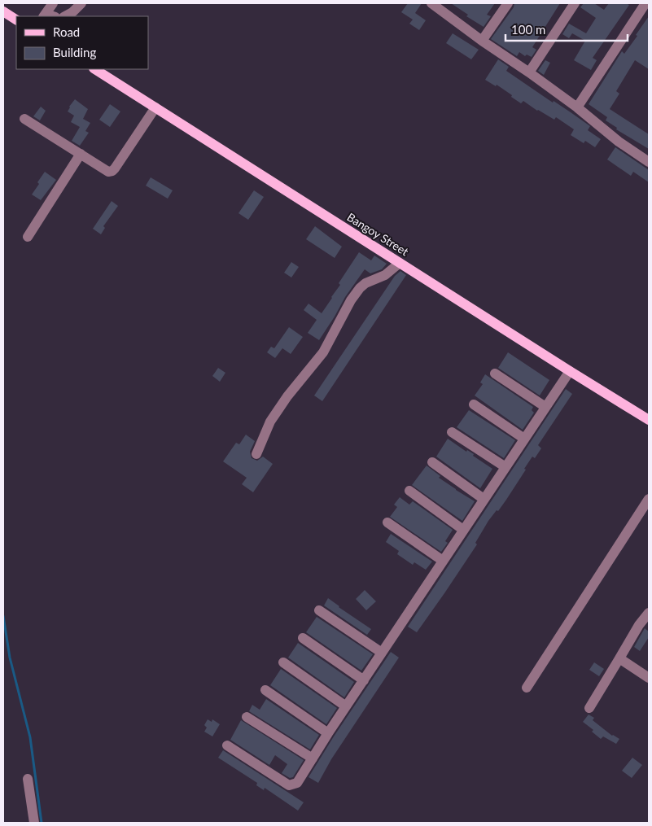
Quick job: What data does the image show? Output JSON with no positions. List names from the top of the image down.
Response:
{
  "streets": {
    "main road": ["Bangoy Street"]
  },
  "legend": ["Road", "Building"],
  "scale_bar": "100 m"
}
